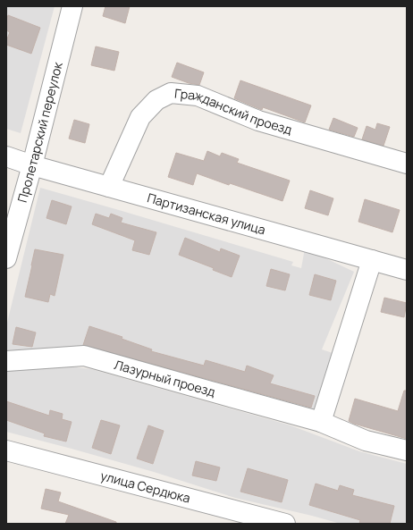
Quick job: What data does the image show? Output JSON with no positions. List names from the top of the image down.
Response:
{
  "streets": {
    "street": [
      "Гражданский проезд",
      "Пролетарский переулок",
      "Партизанская улица",
      "Лазурный проезд",
      "улица Сердюка"
    ]
  },
  "crossings": [
    ["Гражданский проезд", "Партизанская улица"],
    ["Пролетарский переулок", "Партизанская улица"]
  ]
}
